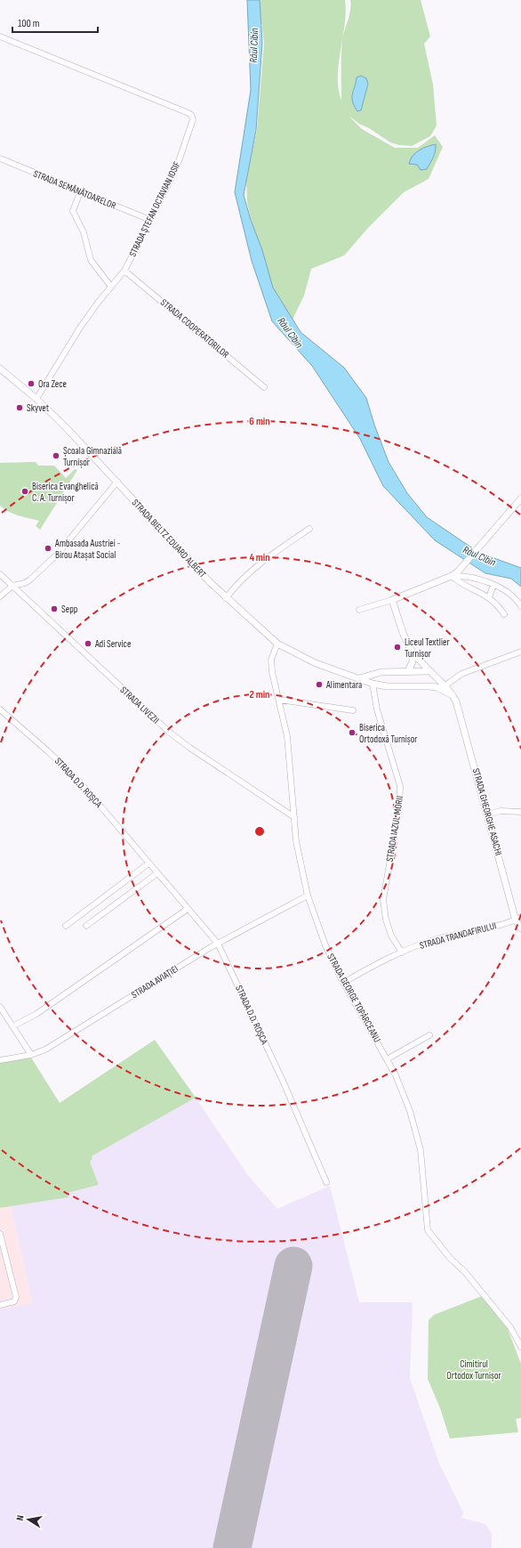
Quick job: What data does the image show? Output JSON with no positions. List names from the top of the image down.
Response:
{
  "streets": {
    "street": [
      "STRADA SEMĂNĂTOARELOR",
      "STRADA ȘTEFAN OCTAVIAN IOSIF",
      "STRADA COOPERATORILOR",
      "STRADA BIELTZ EDUARD ALBERT",
      "STRADA LIVEZII",
      "STRADA D.D. ROȘCA",
      "STRADA GHEORGHE ASACHI",
      "STRADA IAZUL MORII",
      "STRADA TRANDAFIRULUI",
      "STRADA AVIAȚIEI",
      "STRADA GEORGE TOPÂRCEANU"
    ]
  },
  "crossings": [
    ["STRADA SEMĂNĂTOARELOR", "STRADA ȘTEFAN OCTAVIAN IOSIF"],
    ["STRADA ȘTEFAN OCTAVIAN IOSIF", "STRADA COOPERATORILOR"],
    ["STRADA ȘTEFAN OCTAVIAN IOSIF", "STRADA BIELTZ EDUARD ALBERT"],
    ["STRADA BIELTZ EDUARD ALBERT", "STRADA GHEORGHE ASACHI"],
    ["STRADA BIELTZ EDUARD ALBERT", "STRADA IAZUL MORII"],
    ["STRADA BIELTZ EDUARD ALBERT", "STRADA GEORGE TOPÂRCEANU"],
    ["STRADA LIVEZII", "STRADA GEORGE TOPÂRCEANU"],
    ["STRADA D.D. ROȘCA", "STRADA AVIAȚIEI"],
    ["STRADA GHEORGHE ASACHI", "STRADA TRANDAFIRULUI"],
    ["STRADA IAZUL MORII", "STRADA TRANDAFIRULUI"],
    ["STRADA TRANDAFIRULUI", "STRADA GEORGE TOPÂRCEANU"],
    ["STRADA AVIAȚIEI", "STRADA GEORGE TOPÂRCEANU"]
  ],
  "water": ["Râul Cibin"],
  "parks": ["Cimitirul Ortodox Turnișor"],
  "places": [
    "Ora Zece",
    "Skyvet",
    "Școala Gimnazială Turnișor",
    "Biserica Evanghelică C. A. Turnișor",
    "Ambasada Austriei - Birou Atașat Social",
    "Sepp",
    "Adi Service",
    "Liceul Textlier Turnișor",
    "Alimentara",
    "Biserica Ortodoxă Turnișor"
  ],
  "scale_bar": "100 m",
  "north": "left",
  "rings": ["6 min", "4 min", "2 min"]
}
